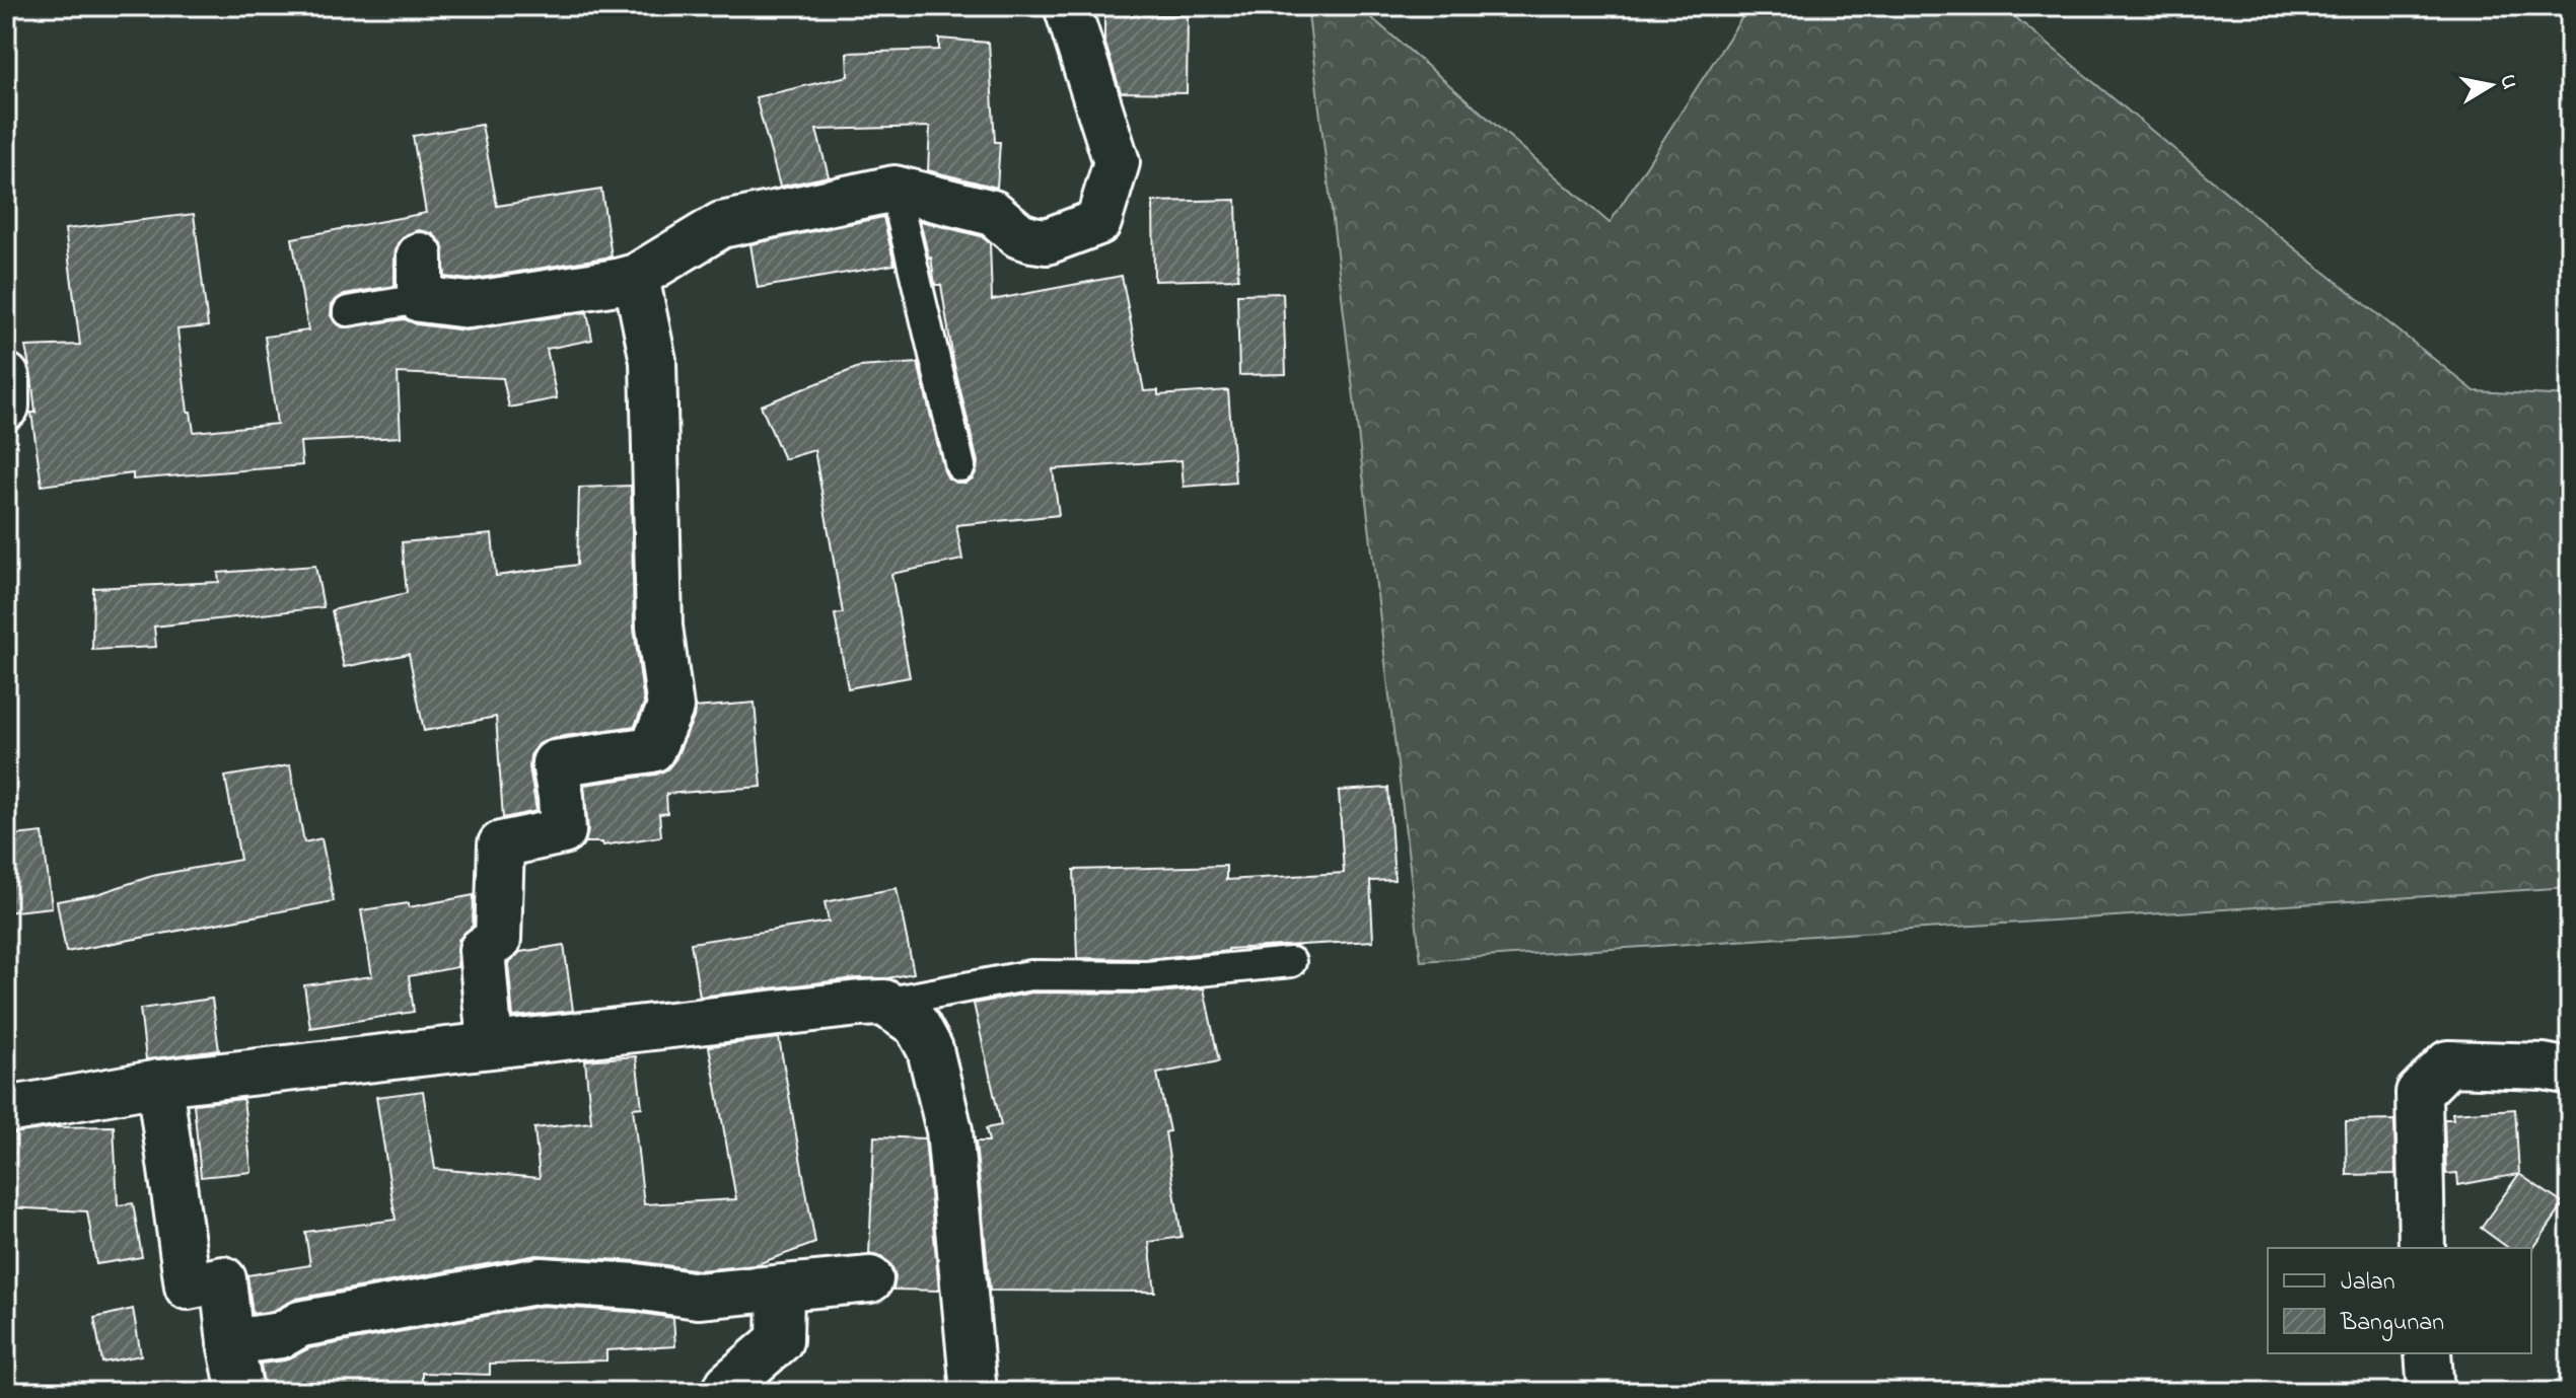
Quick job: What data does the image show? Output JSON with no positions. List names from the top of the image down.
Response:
{
  "legend": ["Jalan", "Bangunan"],
  "north": "right"
}
